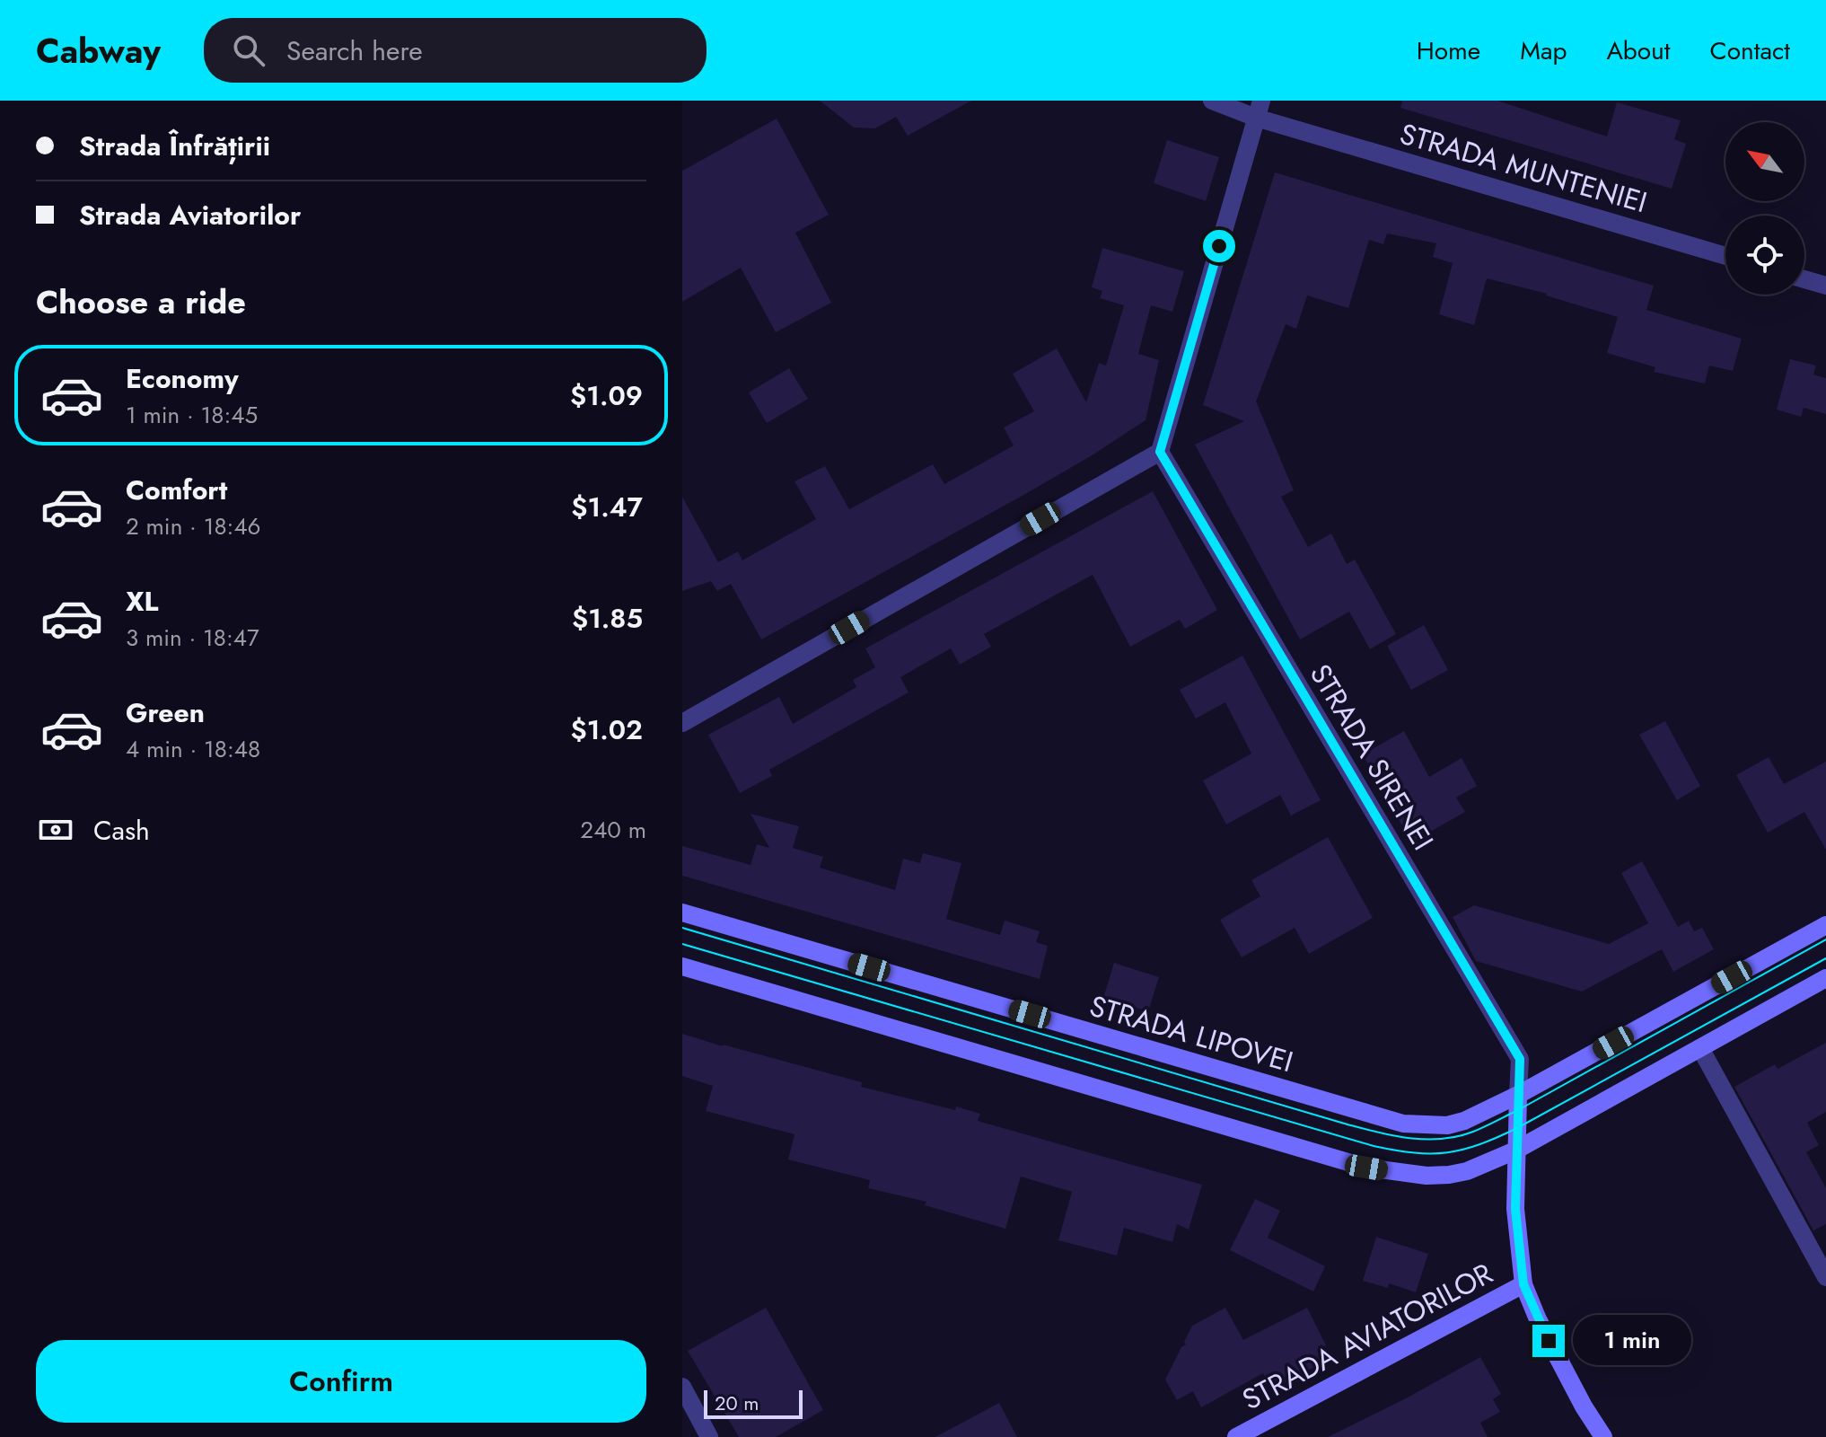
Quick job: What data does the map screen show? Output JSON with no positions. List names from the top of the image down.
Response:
{
  "streets": {
    "street": [
      "STRADA MUNTENIEI",
      "STRADA SIRENEI",
      "STRADA LIPOVEI",
      "STRADA AVIATORILOR"
    ]
  },
  "crossings": [
    ["STRADA SIRENEI", "STRADA LIPOVEI"],
    ["STRADA SIRENEI", "STRADA AVIATORILOR"],
    ["STRADA LIPOVEI", "STRADA AVIATORILOR"]
  ],
  "scale_bar": "20 m",
  "north": "top left",
  "page": {
    "header": "Cabway",
    "search": "Search here",
    "nav": [
      "Home",
      "Map",
      "About",
      "Contact"
    ],
    "banner": ["Strada Înfrățirii", "Strada Aviatorilor"],
    "heading": "Choose a ride",
    "list": [
      {
        "name": "Economy",
        "note": "1 min · 18:45",
        "value": "$1.09"
      },
      {
        "name": "Comfort",
        "note": "2 min · 18:46",
        "value": "$1.47"
      },
      {
        "name": "XL",
        "note": "3 min · 18:47",
        "value": "$1.85"
      },
      {
        "name": "Green",
        "note": "4 min · 18:48",
        "value": "$1.02"
      }
    ],
    "pay": ["Cash", "240 m"],
    "bubble": "1 min",
    "buttons": "Confirm",
    "scale": "20 m"
  }
}
